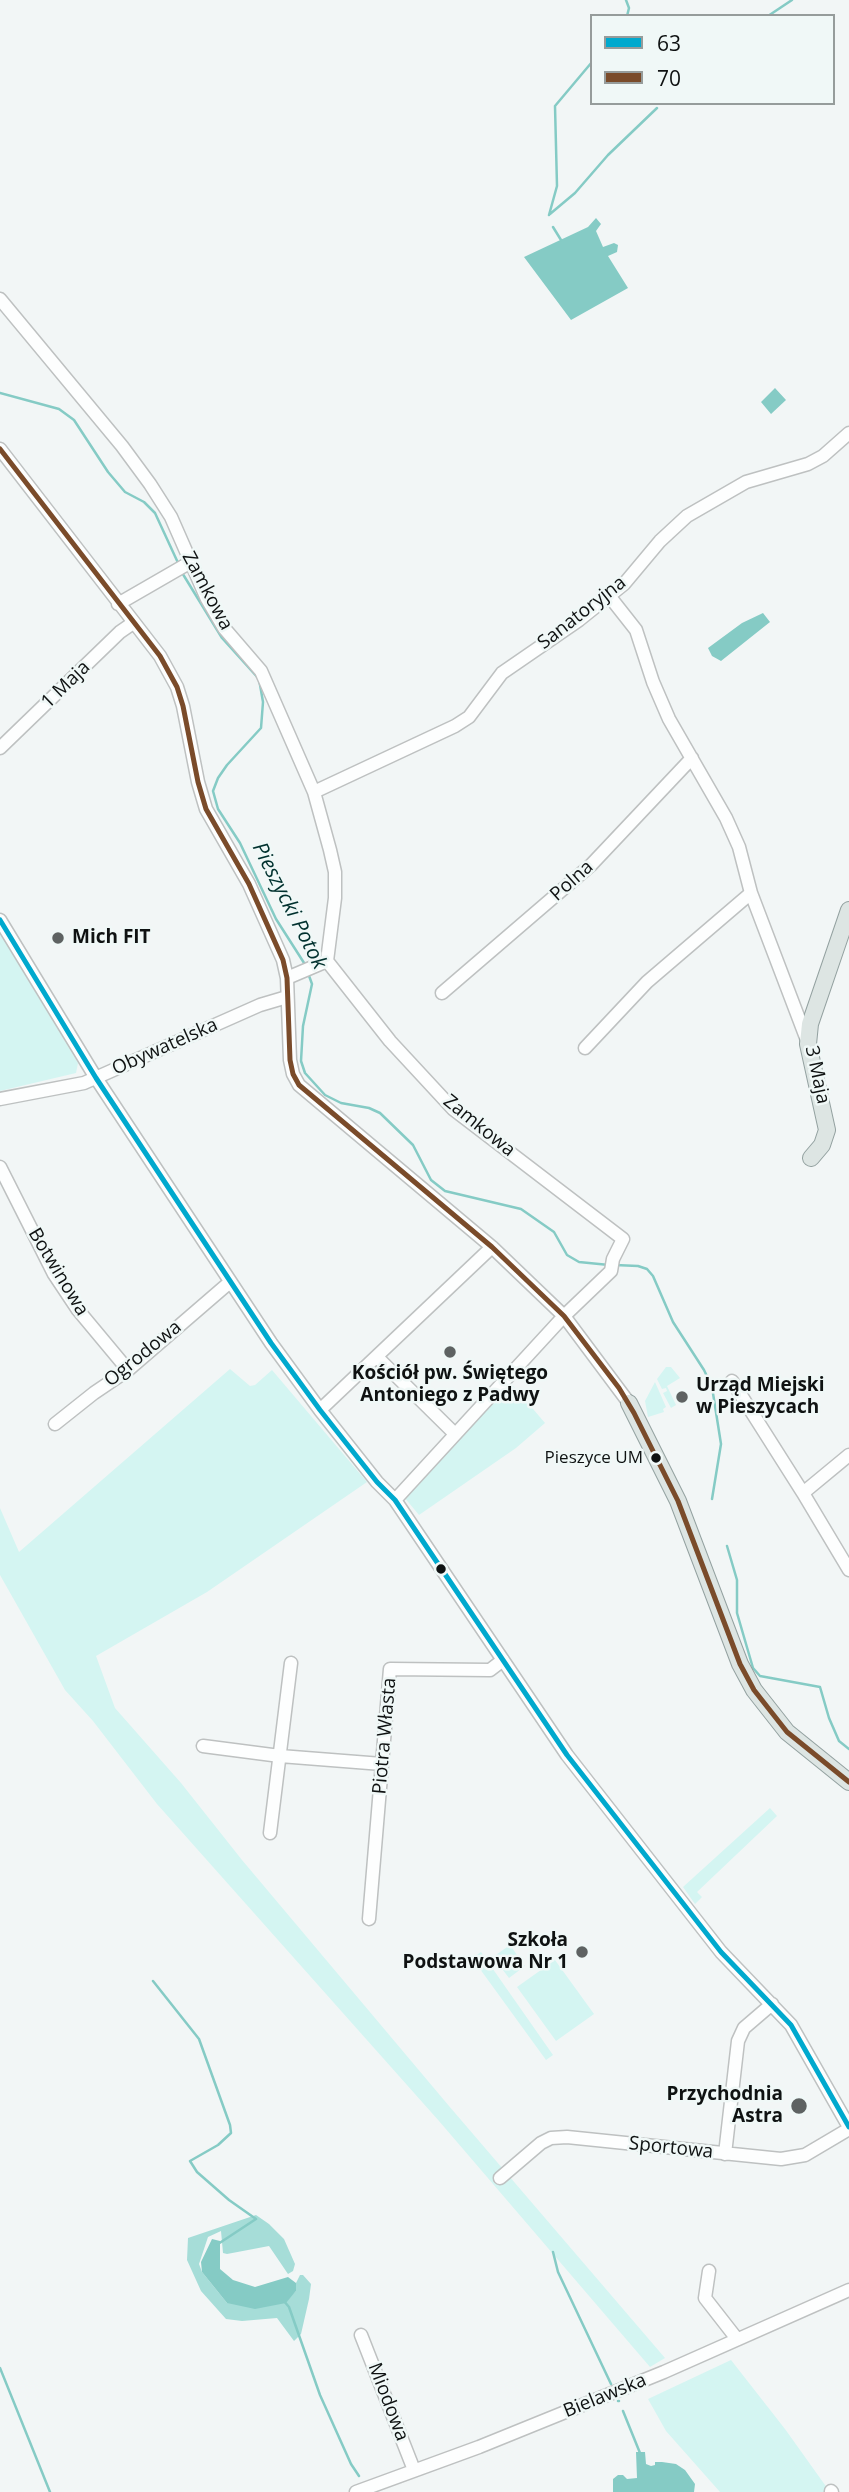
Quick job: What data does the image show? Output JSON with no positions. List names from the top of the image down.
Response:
{
  "streets": {
    "main road": ["3 Maja"],
    "street": [
      "Zamkowa",
      "Sanatoryjna",
      "1 Maja",
      "Polna",
      "Obywatelska",
      "Botwinowa",
      "Ogrodowa",
      "Piotra Własta",
      "Sportowa",
      "Bielawska",
      "Miodowa"
    ]
  },
  "crossings": [
    ["Zamkowa", "Sanatoryjna"],
    ["Botwinowa", "Ogrodowa"],
    ["Bielawska", "Miodowa"]
  ],
  "water": ["Pieszycki Potok"],
  "places": [
    "Mich FIT",
    "Kościół pw. Świętego Antoniego z Padwy",
    "Urząd Miejski w Pieszycach",
    "Pieszyce UM",
    "Szkoła Podstawowa Nr 1",
    "Przychodnia Astra"
  ],
  "lines": ["transit line 70", "transit line 63"],
  "legend": ["63", "70"]
}
